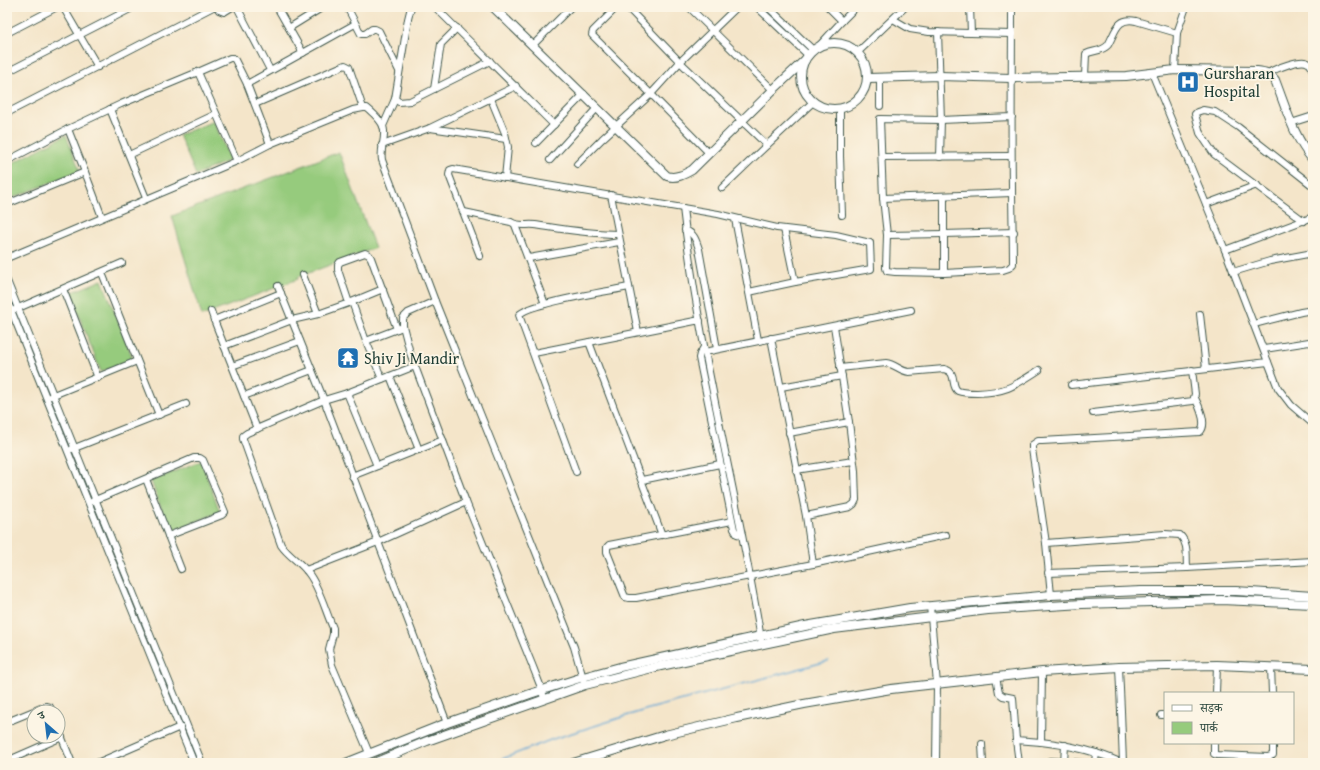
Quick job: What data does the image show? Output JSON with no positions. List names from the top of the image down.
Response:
{
  "places": {
    "hospital": ["Gursharan Hospital"],
    "temple": ["Shiv Ji Mandir"]
  },
  "legend": ["सड़क", "पार्क"],
  "north": "top left"
}
